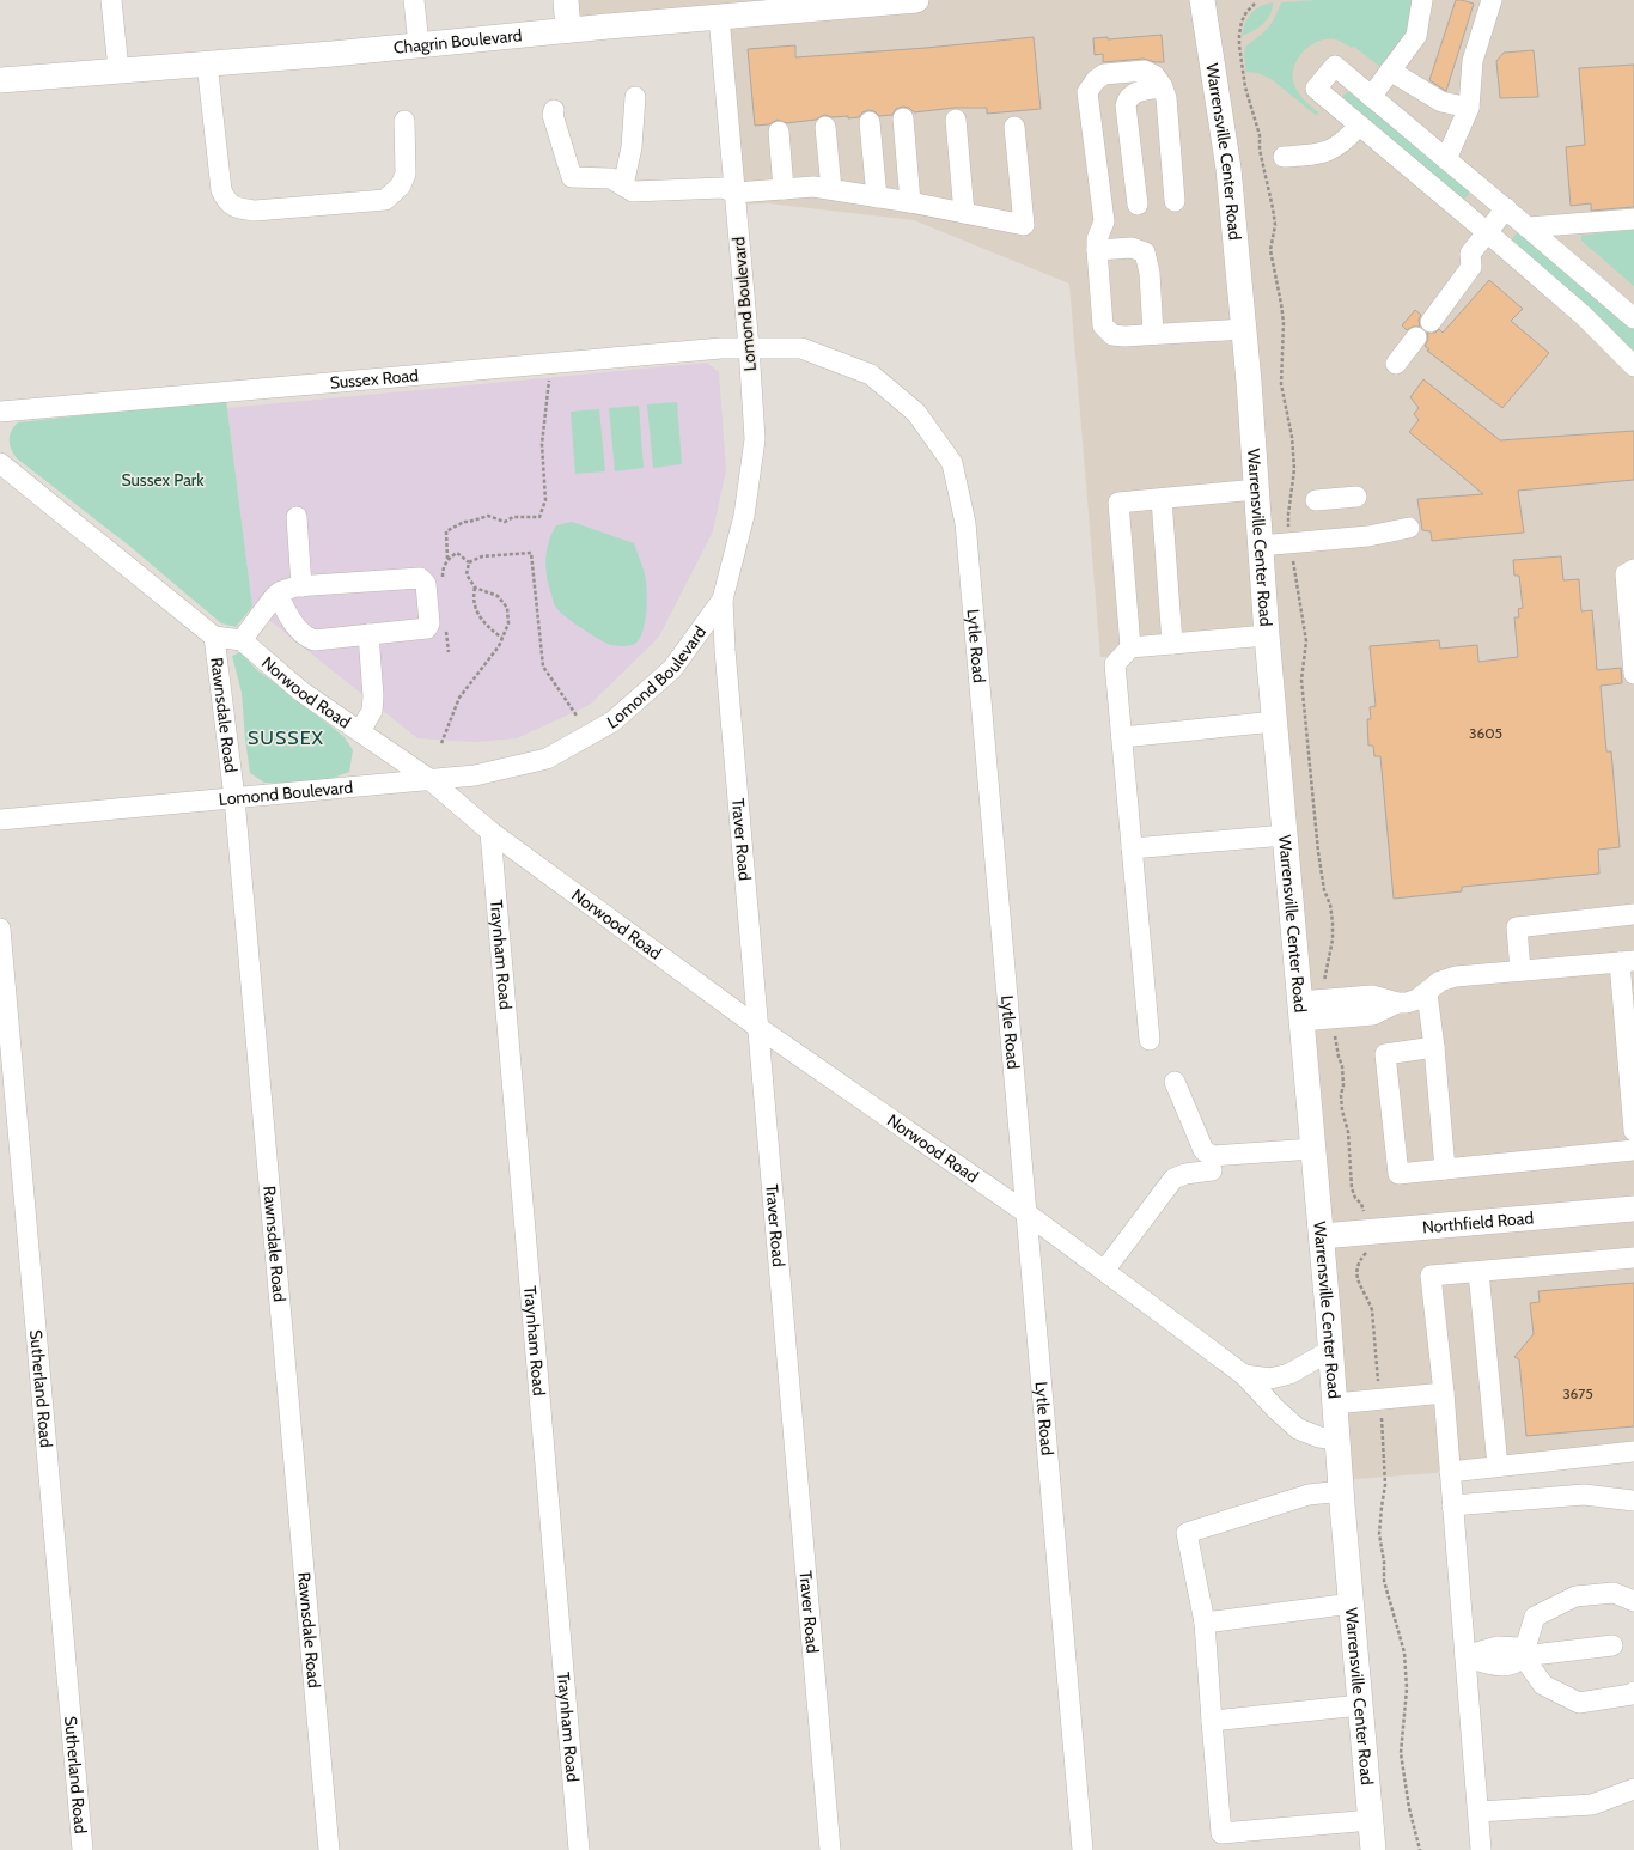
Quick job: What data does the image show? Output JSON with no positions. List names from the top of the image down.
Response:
{
  "streets": {
    "main road": ["Chagrin Boulevard", "Warrensville Center Road", "Northfield Road"],
    "street": [
      "Lomond Boulevard",
      "Sussex Road",
      "Lytle Road",
      "Norwood Road",
      "Rawnsdale Road",
      "Traver Road",
      "Traynham Road",
      "Sutherland Road"
    ]
  },
  "crossings": [
    ["Chagrin Boulevard", "Lomond Boulevard"],
    ["Warrensville Center Road", "Norwood Road"],
    ["Warrensville Center Road", "Northfield Road"],
    ["Lomond Boulevard", "Sussex Road"],
    ["Lomond Boulevard", "Lytle Road"],
    ["Lomond Boulevard", "Norwood Road"],
    ["Lomond Boulevard", "Rawnsdale Road"],
    ["Lomond Boulevard", "Traver Road"],
    ["Sussex Road", "Lytle Road"],
    ["Lytle Road", "Norwood Road"],
    ["Norwood Road", "Traver Road"],
    ["Norwood Road", "Traynham Road"]
  ],
  "districts": ["SUSSEX"],
  "parks": ["Sussex Park"],
  "house_numbers": ["3605", "3675"]
}
